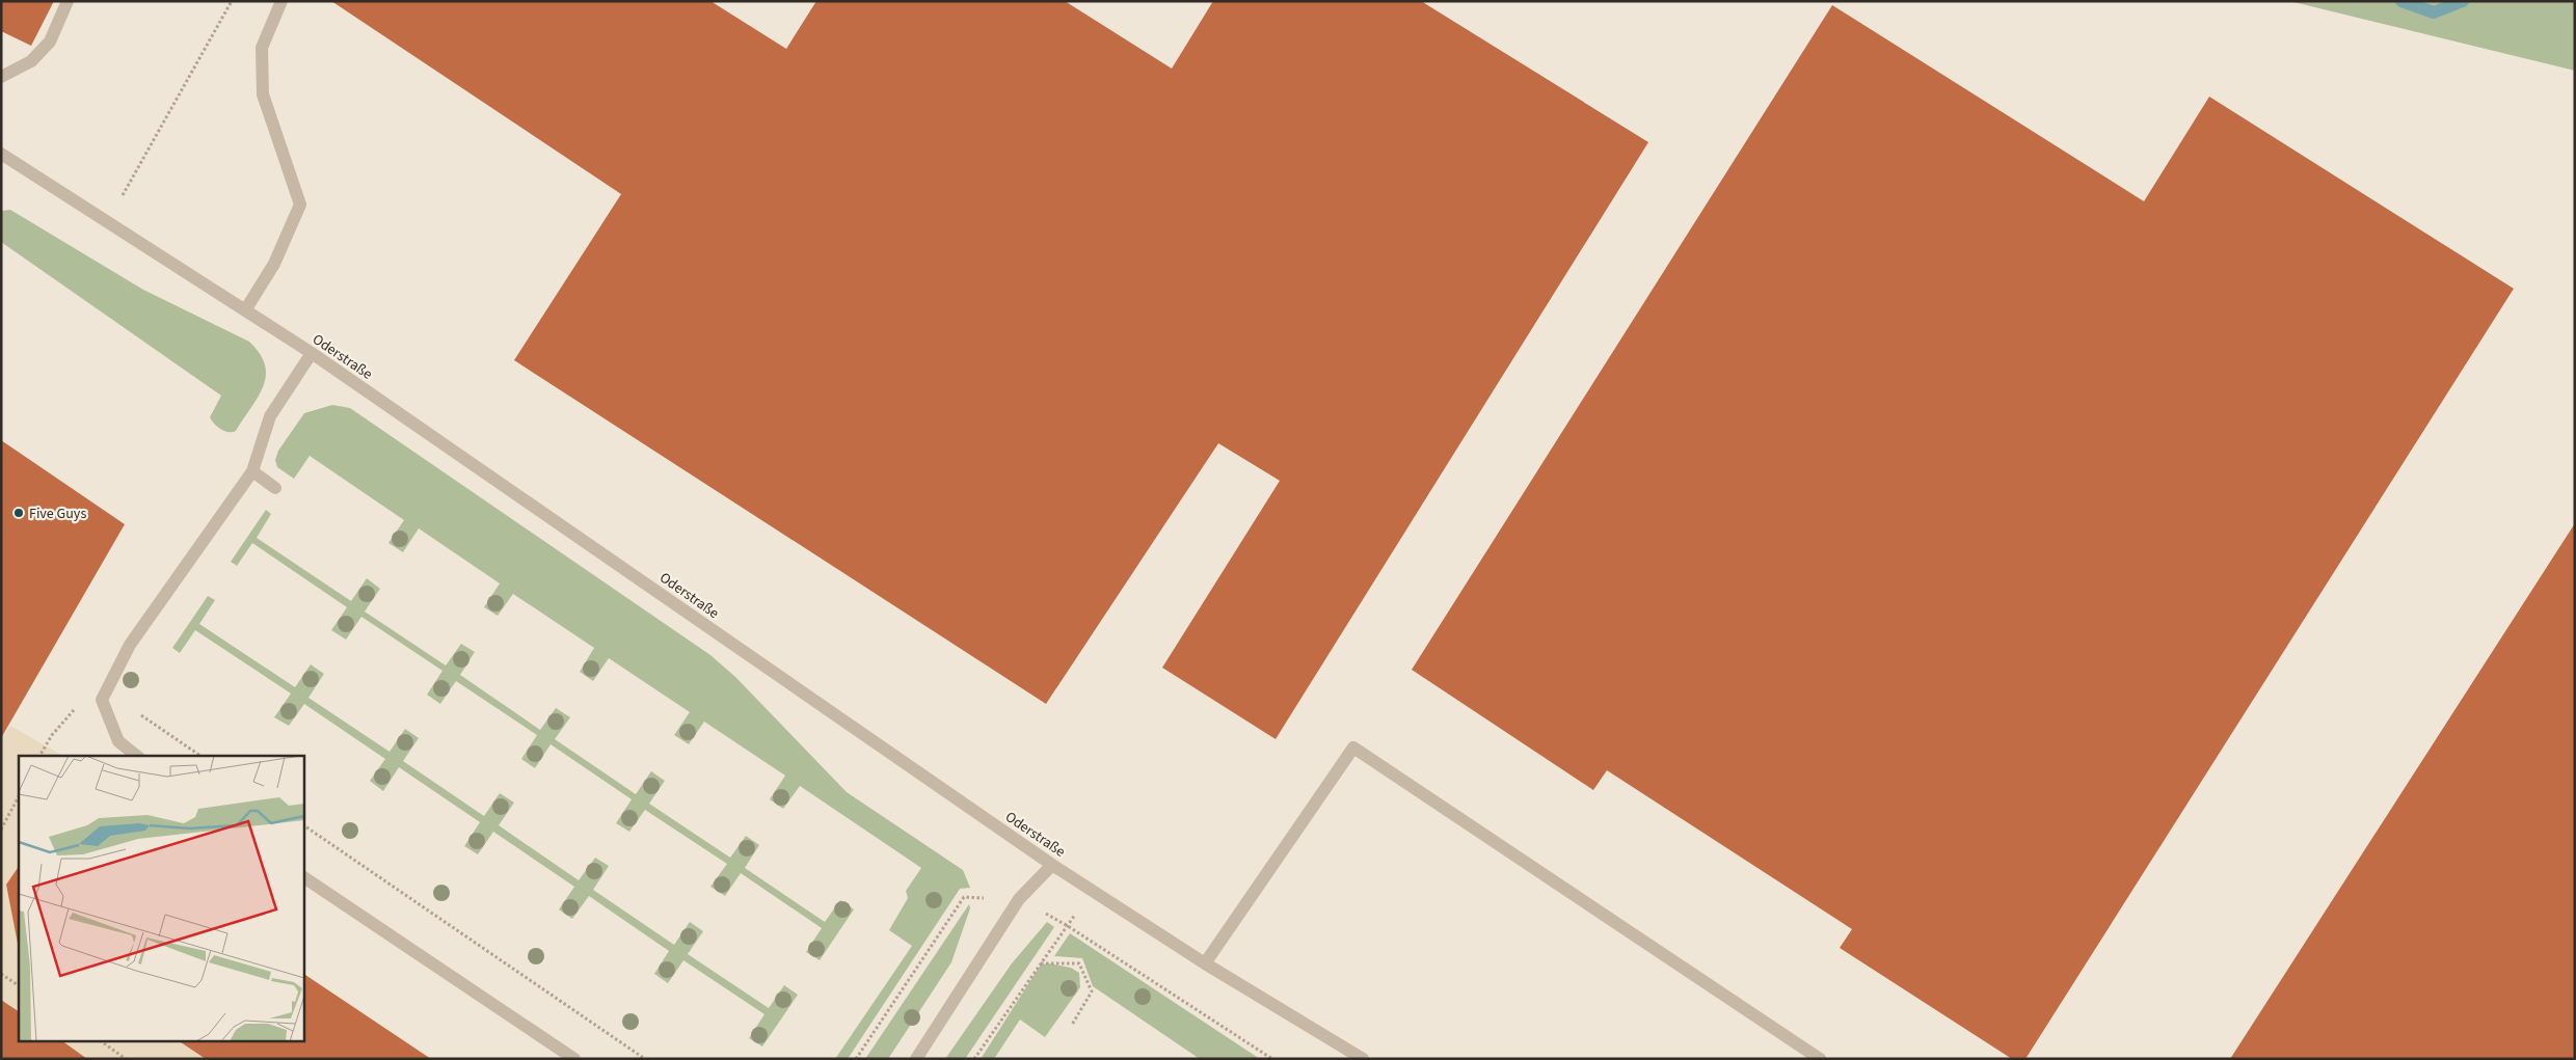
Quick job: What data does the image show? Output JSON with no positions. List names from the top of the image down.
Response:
{
  "streets": {
    "street": ["Oderstraße"]
  },
  "places": ["Five Guys"]
}
